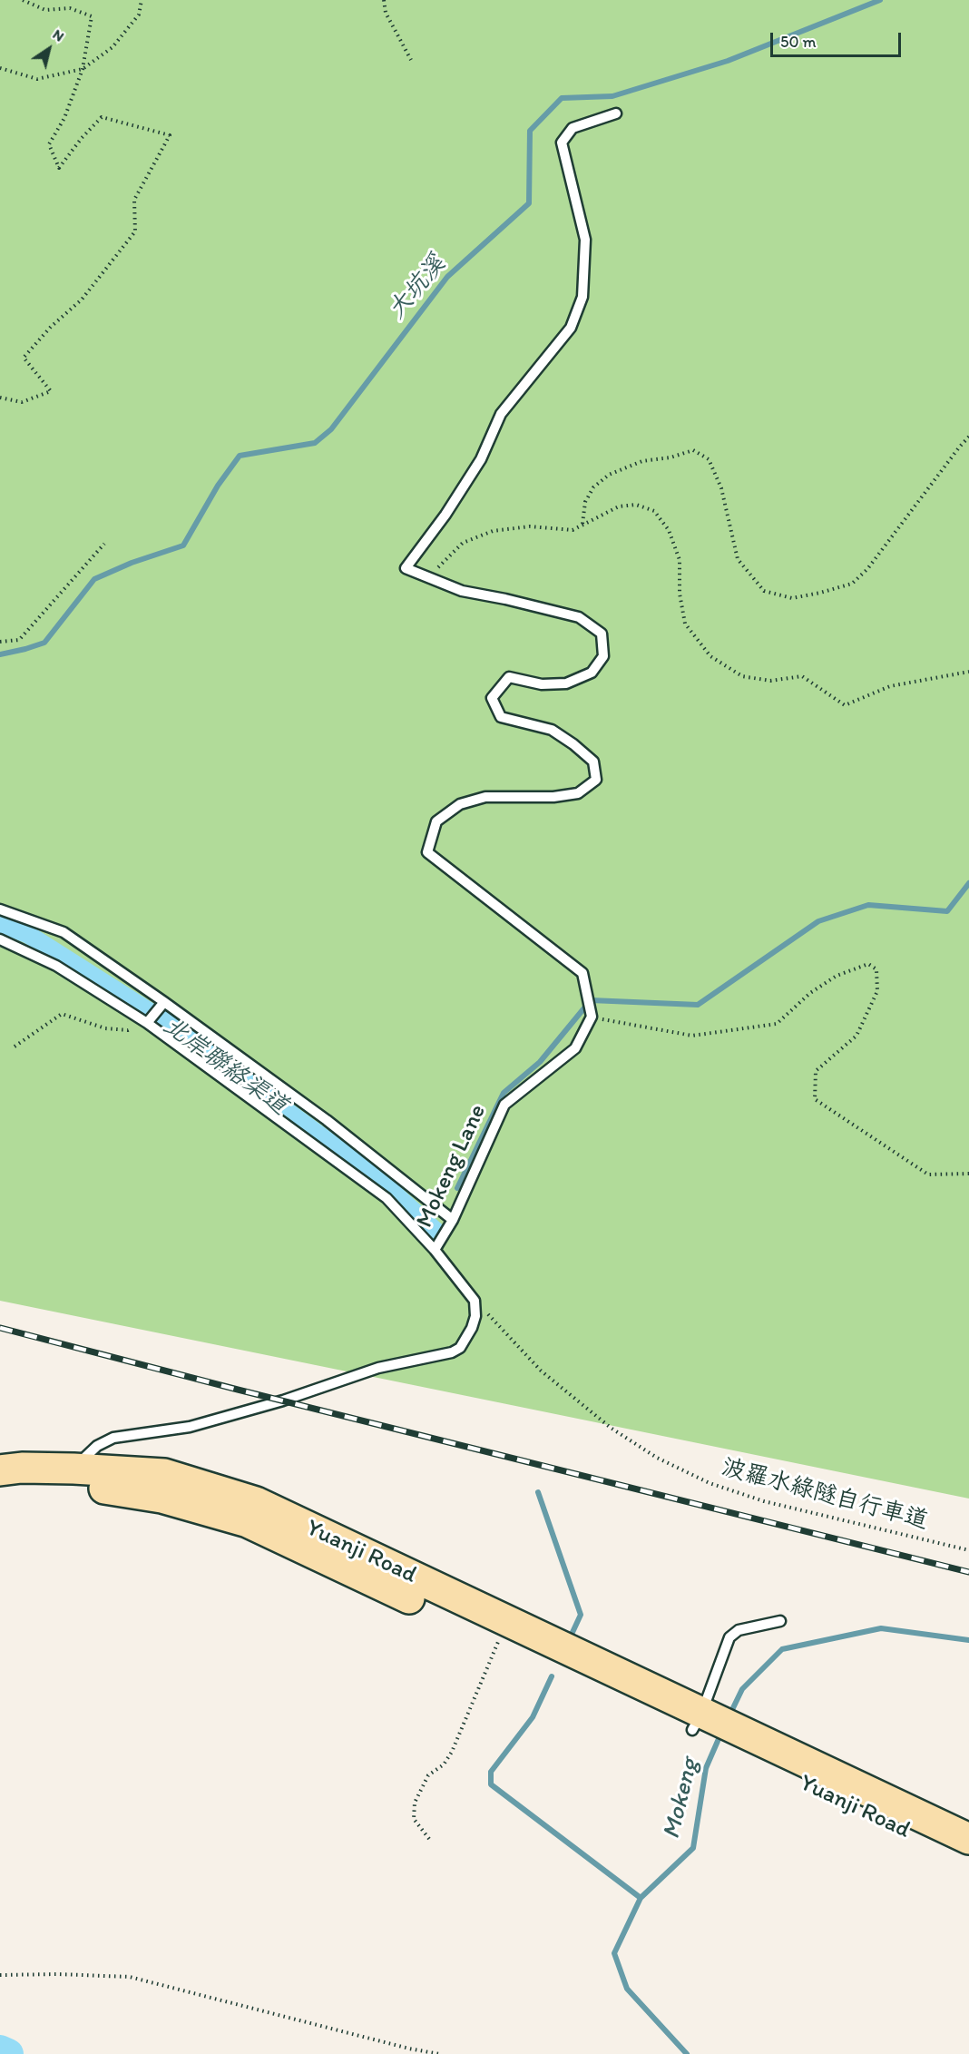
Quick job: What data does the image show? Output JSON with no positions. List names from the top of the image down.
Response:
{
  "streets": {
    "main road": ["Yuanji Road"],
    "lane": ["Mokeng Lane"],
    "path": ["波羅水綠隧自行車道"]
  },
  "crossings": [
    ["Mokeng Lane", "波羅水綠隧自行車道"]
  ],
  "water": ["大坑溪", "北岸聯絡渠道", "Mokeng"],
  "scale_bar": "50 m",
  "north": "top right"
}
